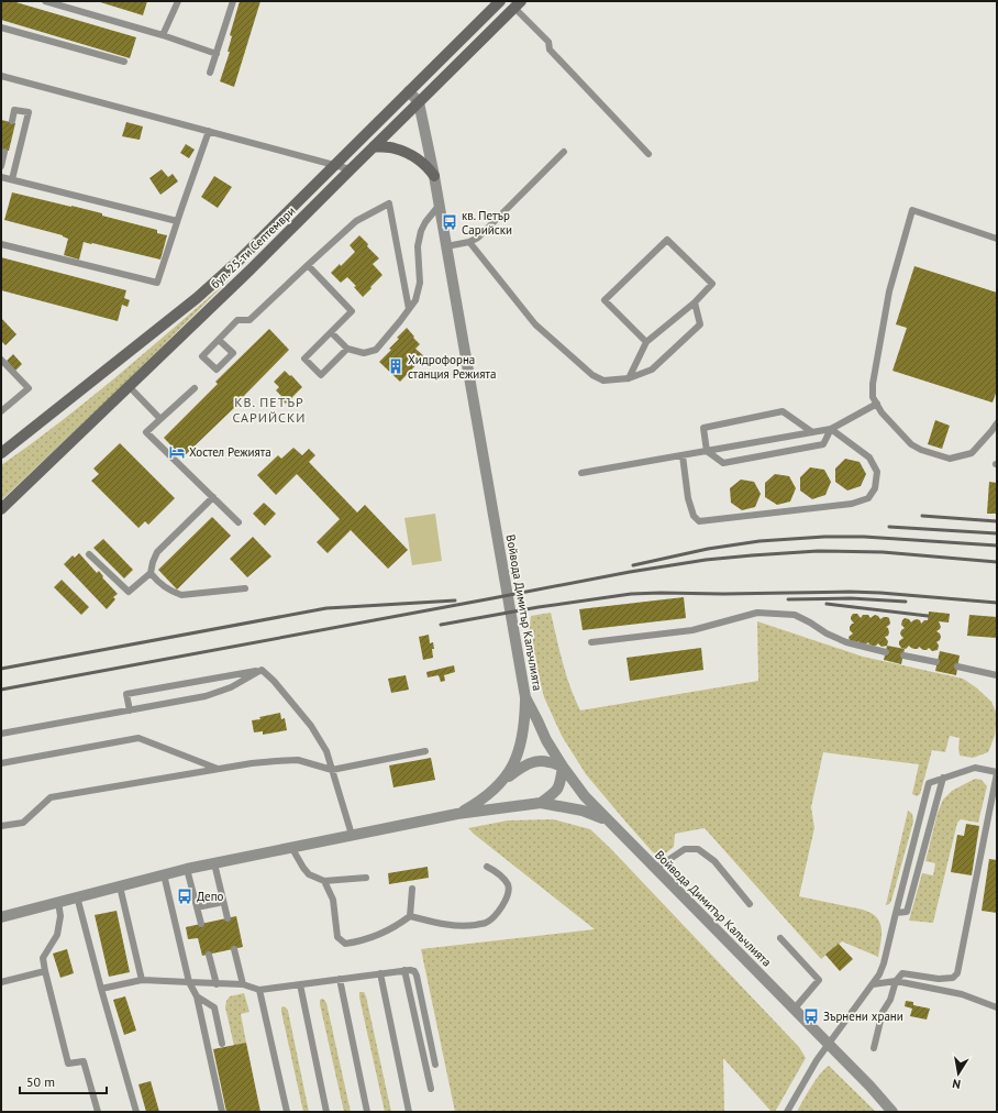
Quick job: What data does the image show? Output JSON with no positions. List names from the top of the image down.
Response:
{
  "streets": {
    "main road": ["бул. 25-ти Септември"],
    "street": ["Войвода Димитър Калъчлията"]
  },
  "crossings": [
    ["бул. 25-ти Септември", "Войвода Димитър Калъчлията"]
  ],
  "districts": ["КВ. ПЕТЪР САРИЙСКИ"],
  "places": {
    "bus stop": ["кв. Петър Сарийски", "Депо", "Зърнени храни"],
    "building": ["Хидрофорна станция Режията"],
    "hotel": ["Хостел Режията"]
  },
  "scale_bar": "50 m",
  "north": "bottom"
}
